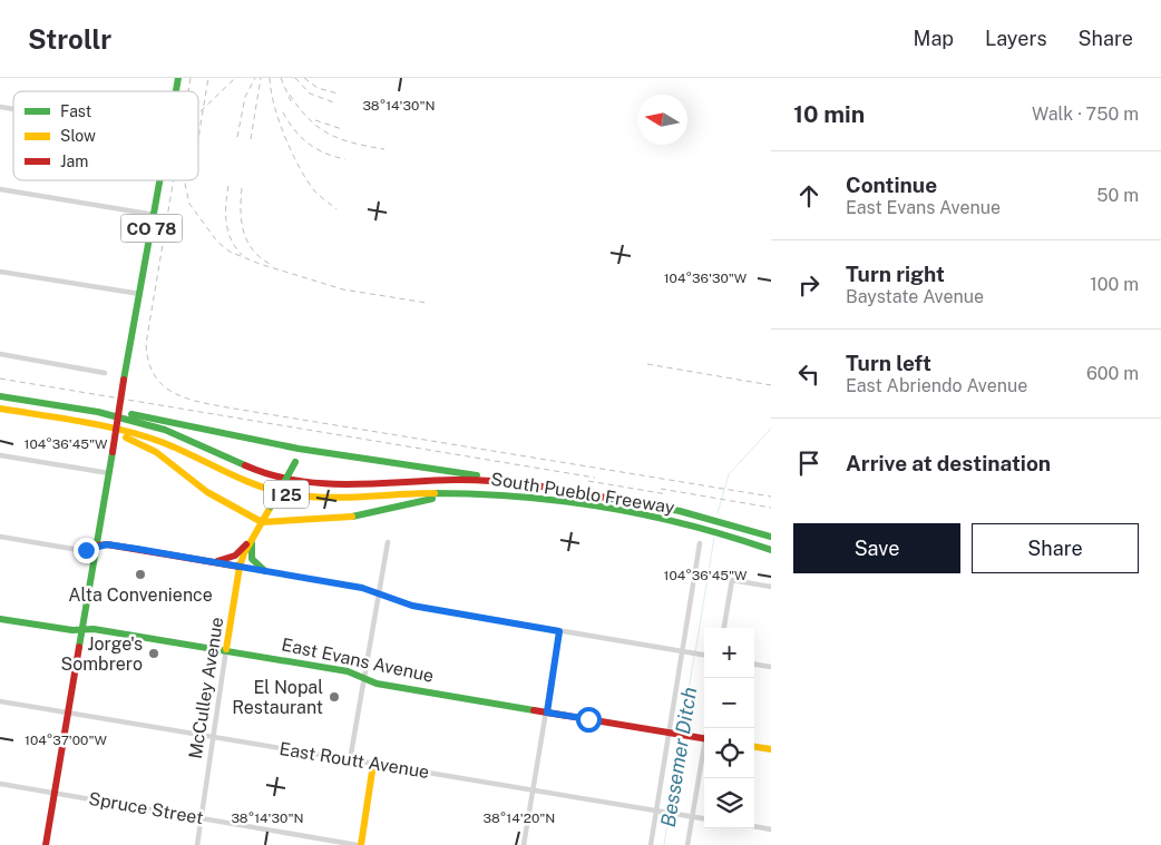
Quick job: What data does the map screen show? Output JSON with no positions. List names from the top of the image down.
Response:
{
  "streets": {
    "main road": [
      "CO 78",
      "South Pueblo Freeway",
      "I 25",
      "East Evans Avenue",
      "McCulley Avenue"
    ],
    "street": ["East Routt Avenue", "Spruce Street"]
  },
  "crossings": [
    ["CO 78", "East Evans Avenue"],
    ["CO 78", "East Routt Avenue"],
    ["CO 78", "Spruce Street"],
    ["East Evans Avenue", "McCulley Avenue"],
    ["McCulley Avenue", "East Routt Avenue"],
    ["McCulley Avenue", "Spruce Street"]
  ],
  "water": ["Bessemer Ditch"],
  "places": ["Alta Convenience", "Jorge's Sombrero", "El Nopal Restaurant"],
  "legend": ["Fast", "Slow", "Jam"],
  "north": "left",
  "page": {
    "header": "Strollr",
    "nav": ["Map", "Layers", "Share"],
    "heading": ["10 min", "Walk · 750 m"],
    "list": [
      ["Continue", "East Evans Avenue", "50 m"],
      ["Turn right", "Baystate Avenue", "100 m"],
      ["Turn left", "East Abriendo Avenue", "600 m"],
      "Arrive at destination"
    ],
    "buttons": ["Save", "Share"],
    "map_buttons": ["+", "−"]
  },
  "coordinates": [
    "38°14'30\"N",
    "104°36'30\"W",
    "104°36'45\"W",
    "104°37'00\"W",
    "38°14'20\"N"
  ]
}
